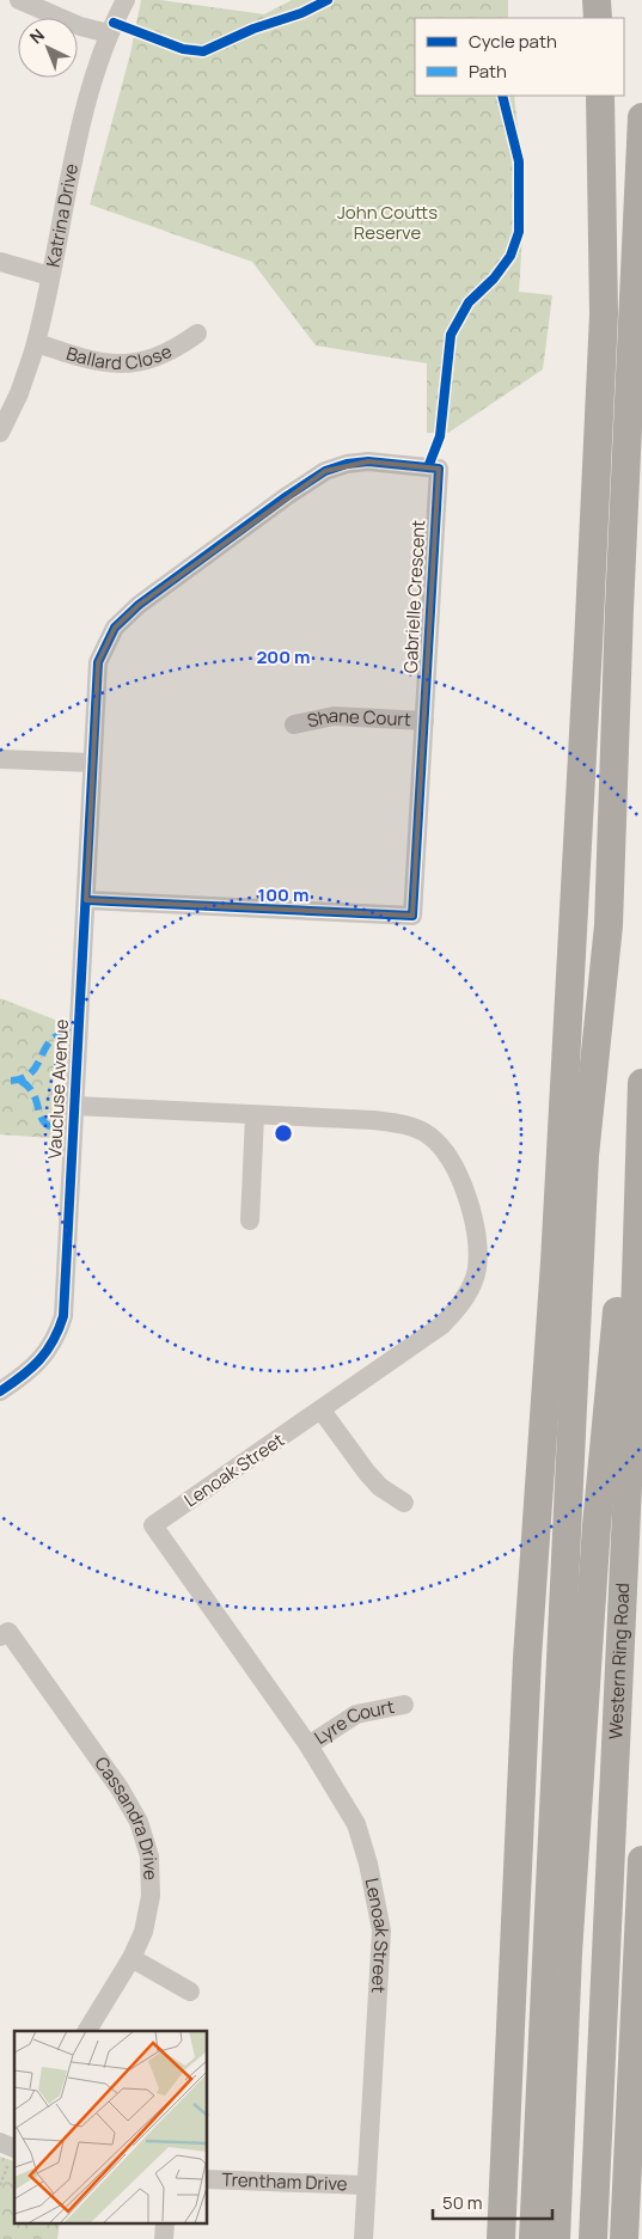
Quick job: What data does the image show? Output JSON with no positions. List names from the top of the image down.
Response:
{
  "streets": {
    "highway": ["Western Ring Road"],
    "street": [
      "Katrina Drive",
      "Ballard Close",
      "Gabrielle Crescent",
      "Shane Court",
      "Vaucluse Avenue",
      "Lenoak Street",
      "Lyre Court",
      "Cassandra Drive",
      "Trentham Drive"
    ]
  },
  "crossings": [
    ["Katrina Drive", "Ballard Close"],
    ["Gabrielle Crescent", "Shane Court"],
    ["Gabrielle Crescent", "Vaucluse Avenue"],
    ["Vaucluse Avenue", "Lenoak Street"],
    ["Lenoak Street", "Lyre Court"],
    ["Lenoak Street", "Trentham Drive"]
  ],
  "parks": ["John Coutts Reserve"],
  "legend": ["Cycle path", "Path"],
  "scale_bar": "50 m",
  "north": "top left",
  "rings": ["200 m", "100 m"]
}
